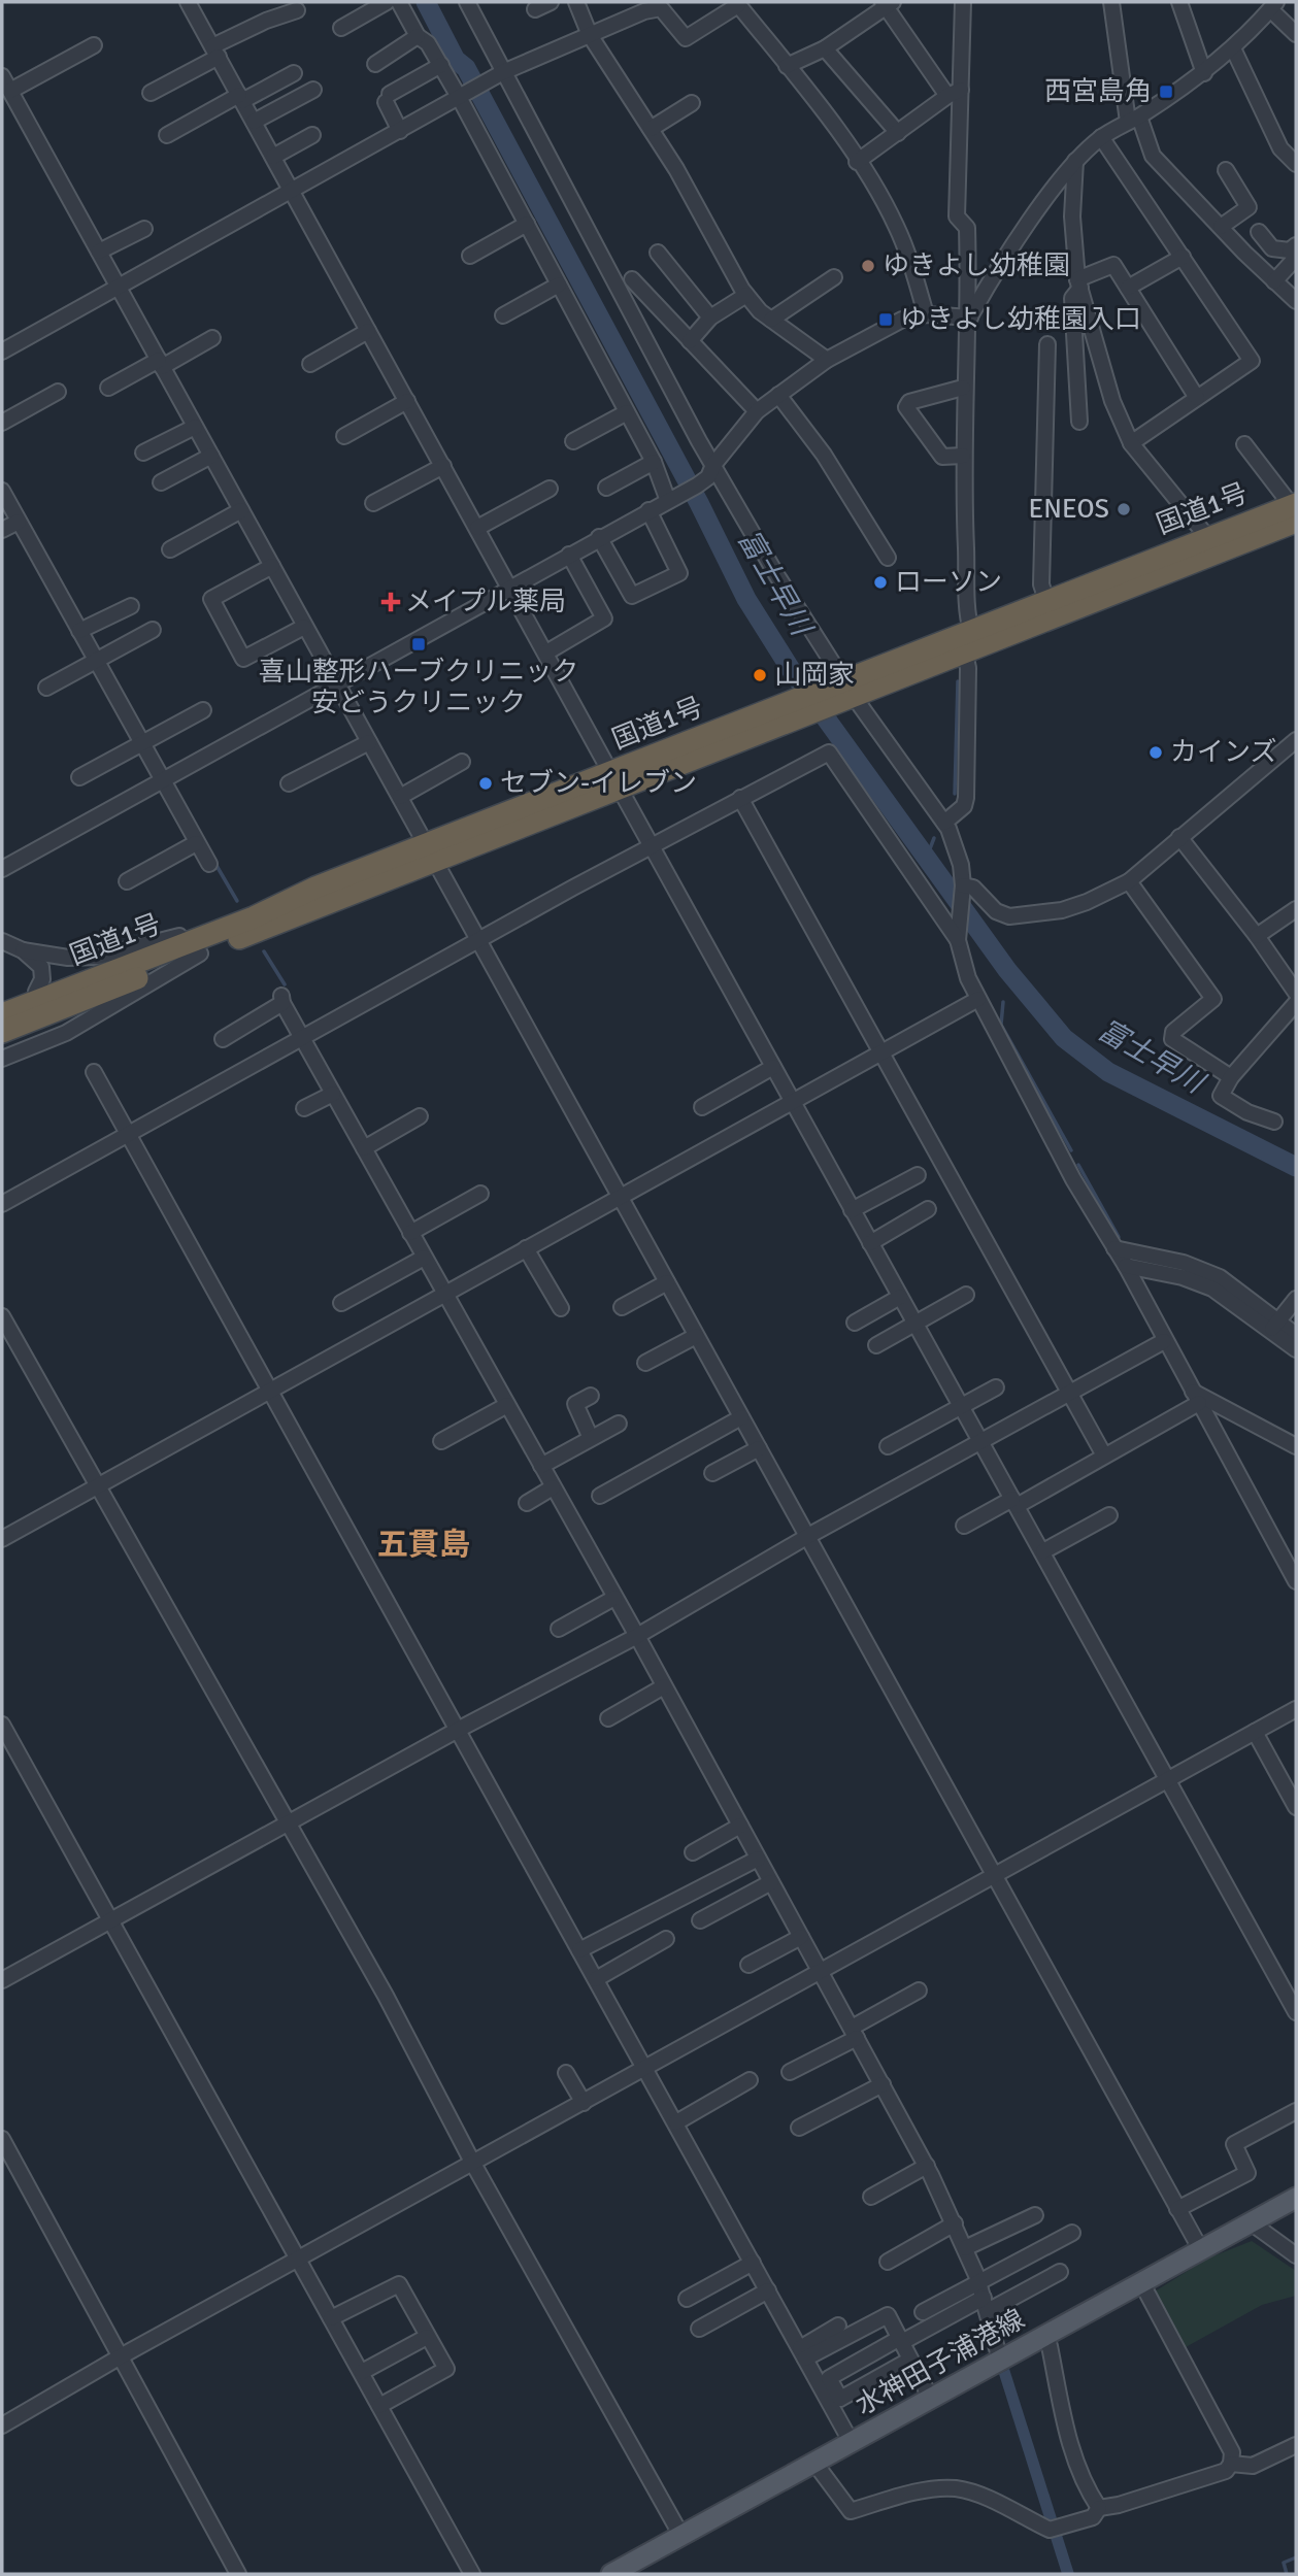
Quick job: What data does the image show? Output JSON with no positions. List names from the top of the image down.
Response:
{
  "streets": {
    "highway": ["国道1号"],
    "main road": ["水神田子浦港線"]
  },
  "districts": ["五貫島"],
  "water": ["富士早川"],
  "places": {
    "transit": ["西宮島角", "ゆきよし幼稚園入口", "喜山整形ハーブクリニック 安どうクリニック"],
    "other": [
      "ゆきよし幼稚園",
      "ENEOS",
      "ローソン",
      "山岡家",
      "カインズ",
      "セブン-イレブン"
    ],
    "health": ["メイプル薬局"]
  }
}
